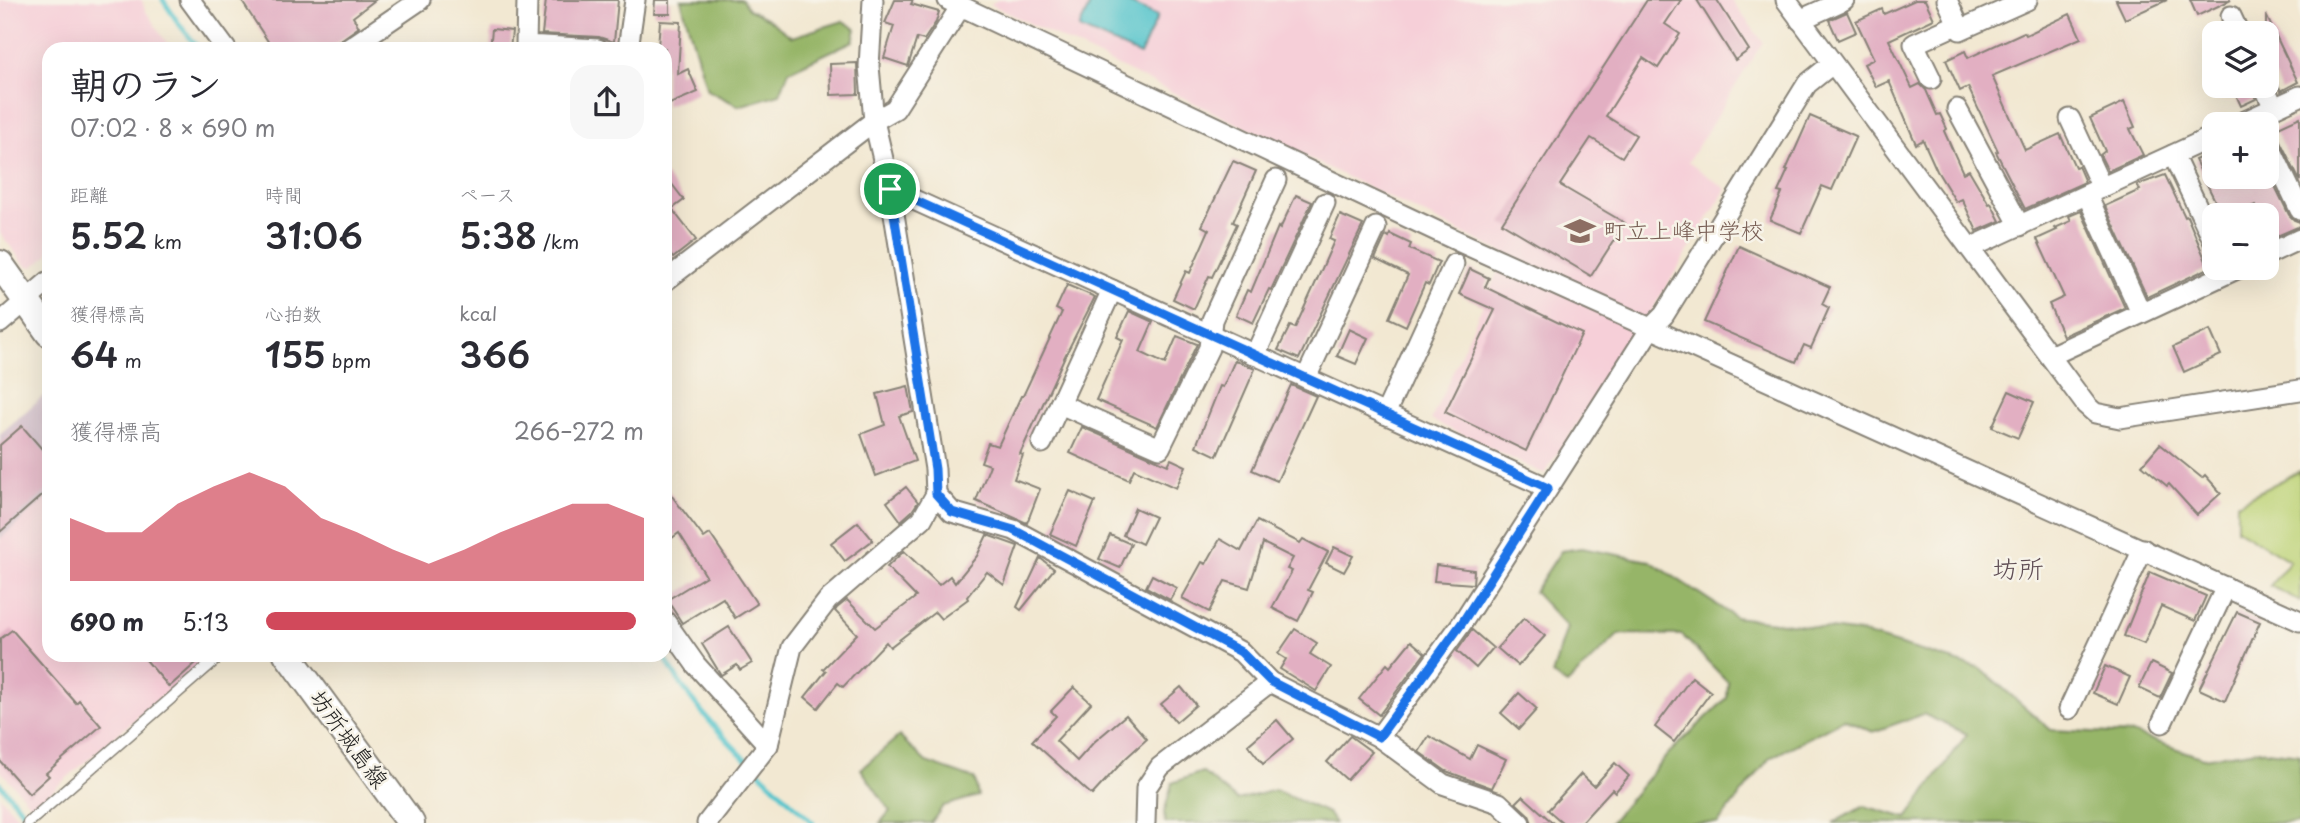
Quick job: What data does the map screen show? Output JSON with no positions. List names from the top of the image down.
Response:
{
  "streets": {
    "main road": ["坊所城島線"]
  },
  "districts": ["坊所"],
  "places": {
    "school or university": ["町立上峰中学校"]
  },
  "page": {
    "map_buttons": ["+", "−"],
    "heading": ["朝のラン", "07:02 · 8 × 690 m"],
    "stats": [
      ["距離", "5.52 km"],
      ["時間", "31:06"],
      ["ペース", "5:38 /km"],
      ["獲得標高", "64 m"],
      ["心拍数", "155 bpm"],
      ["kcal", "366"]
    ],
    "chart": ["獲得標高", "266–272 m"],
    "list": [
      {
        "name": "690 m",
        "note": "5:13"
      }
    ]
  }
}
